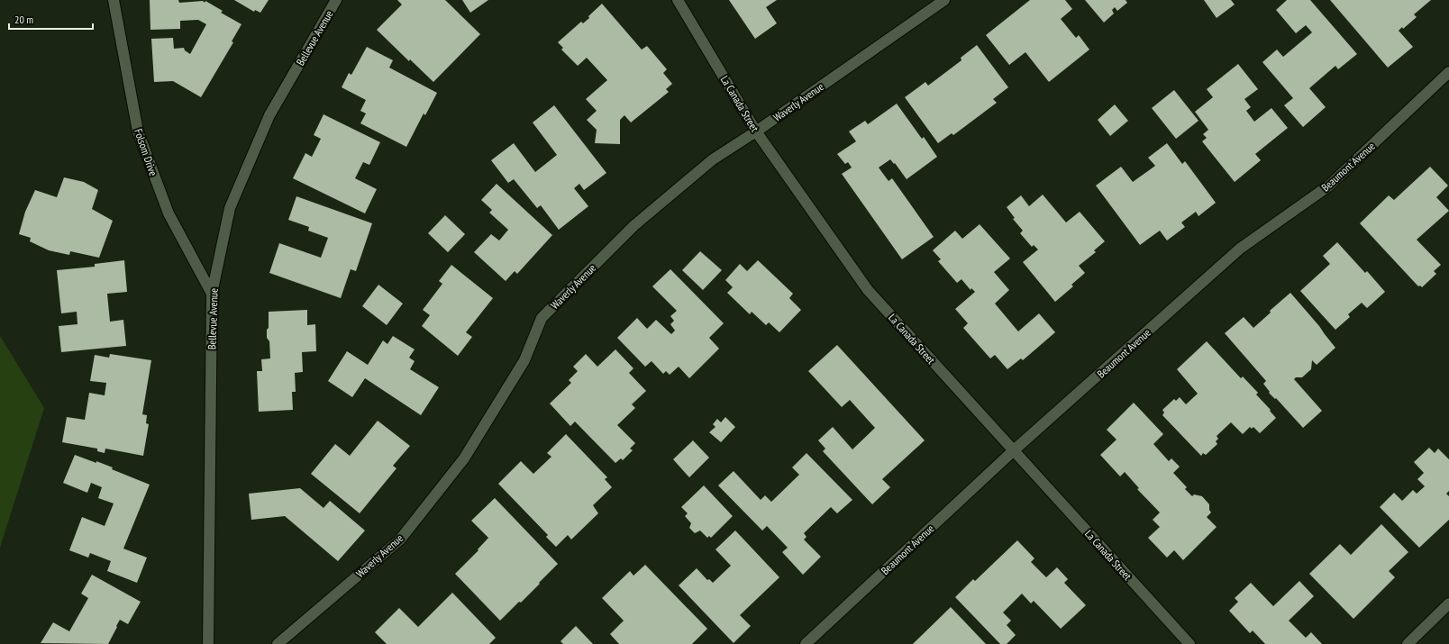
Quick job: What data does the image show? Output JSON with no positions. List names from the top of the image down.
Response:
{
  "streets": {
    "street": [
      "Bellevue Avenue",
      "Waverly Avenue",
      "La Canada Street",
      "Folsom Drive",
      "Beaumont Avenue"
    ]
  },
  "crossings": [
    ["Bellevue Avenue", "Folsom Drive"],
    ["Waverly Avenue", "La Canada Street"],
    ["La Canada Street", "Beaumont Avenue"]
  ],
  "scale_bar": "20 m"
}
